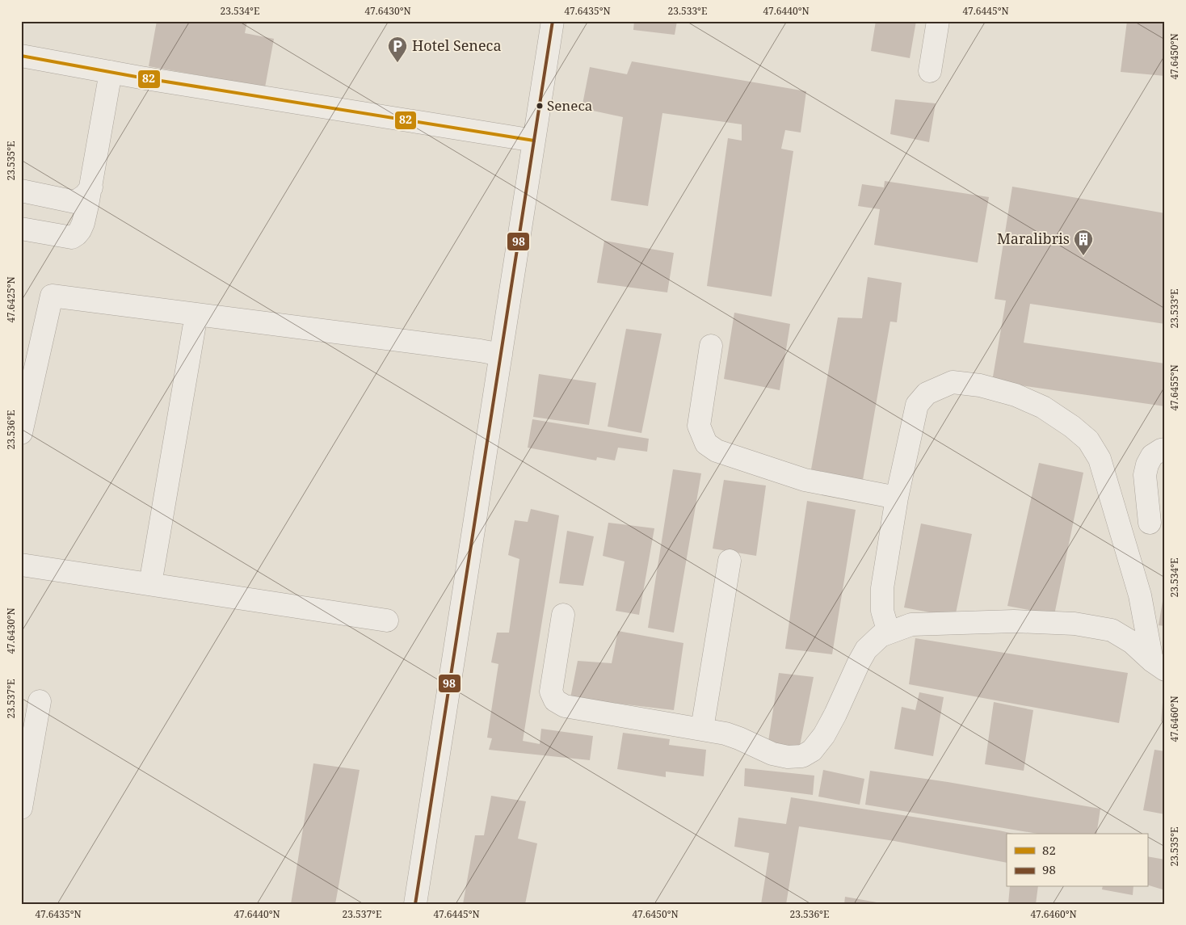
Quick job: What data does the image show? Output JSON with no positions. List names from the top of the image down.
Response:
{
  "places": {
    "parking": ["Hotel Seneca"],
    "other": ["Seneca"],
    "building": ["Maralibris"]
  },
  "lines": ["transit line 98", "transit line 82"],
  "legend": ["82", "98"],
  "coordinates": [
    "23.534°E",
    "47.6430°N",
    "47.6435°N",
    "23.533°E",
    "47.6440°N",
    "47.6445°N",
    "47.6450°N",
    "23.535°E",
    "47.6425°N",
    "47.6455°N",
    "23.536°E",
    "23.537°E",
    "47.6460°N"
  ]
}
